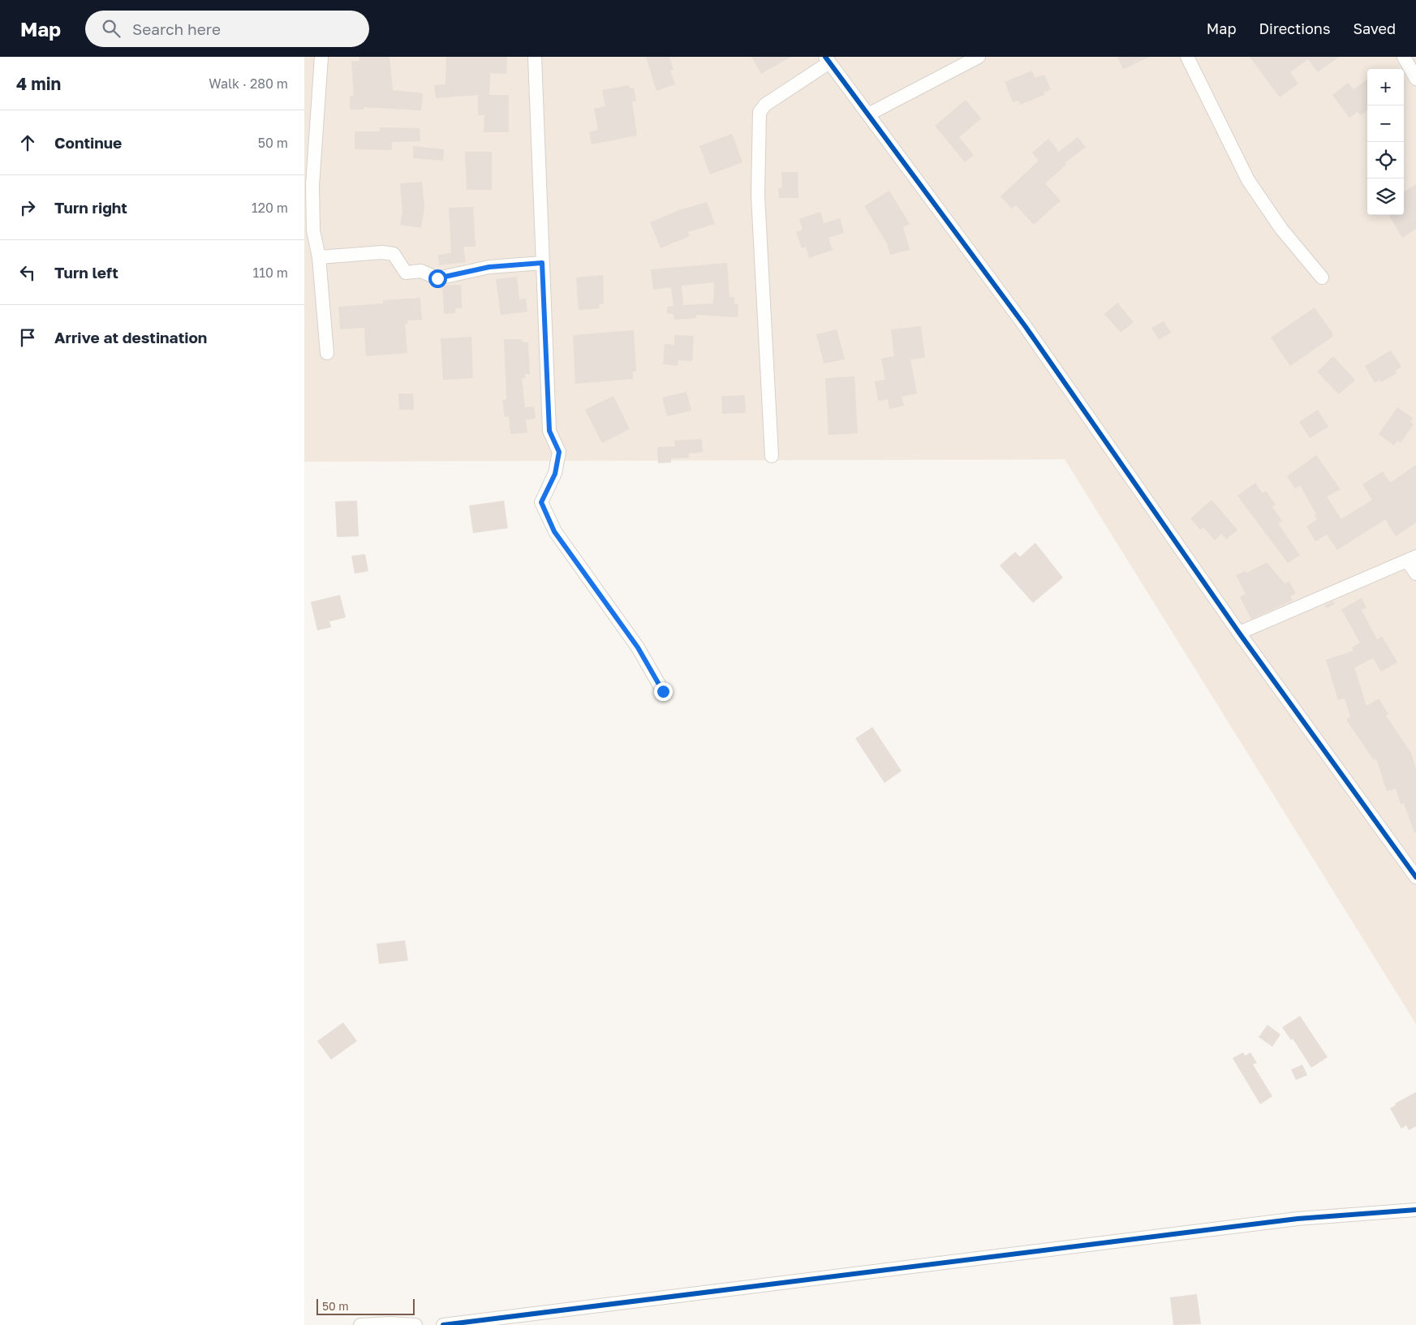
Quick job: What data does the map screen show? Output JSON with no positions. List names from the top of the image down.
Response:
{
  "scale_bar": "50 m",
  "page": {
    "header": "Map",
    "search": "Search here",
    "nav": ["Map", "Directions", "Saved"],
    "heading": ["4 min", "Walk · 280 m"],
    "map_buttons": ["+", "−"],
    "list": [
      ["Continue", "50 m"],
      ["Turn right", "120 m"],
      ["Turn left", "110 m"],
      "Arrive at destination"
    ],
    "scale": "50 m"
  }
}
